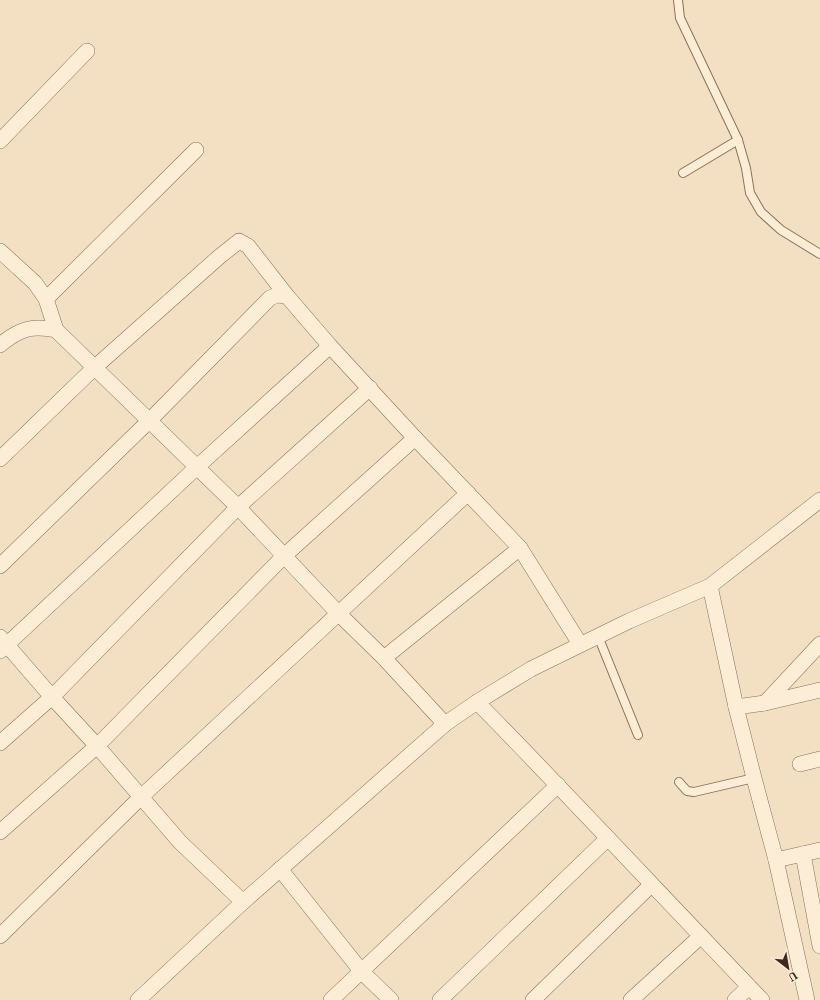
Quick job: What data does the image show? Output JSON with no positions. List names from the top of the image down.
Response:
{
  "north": "bottom right"
}
